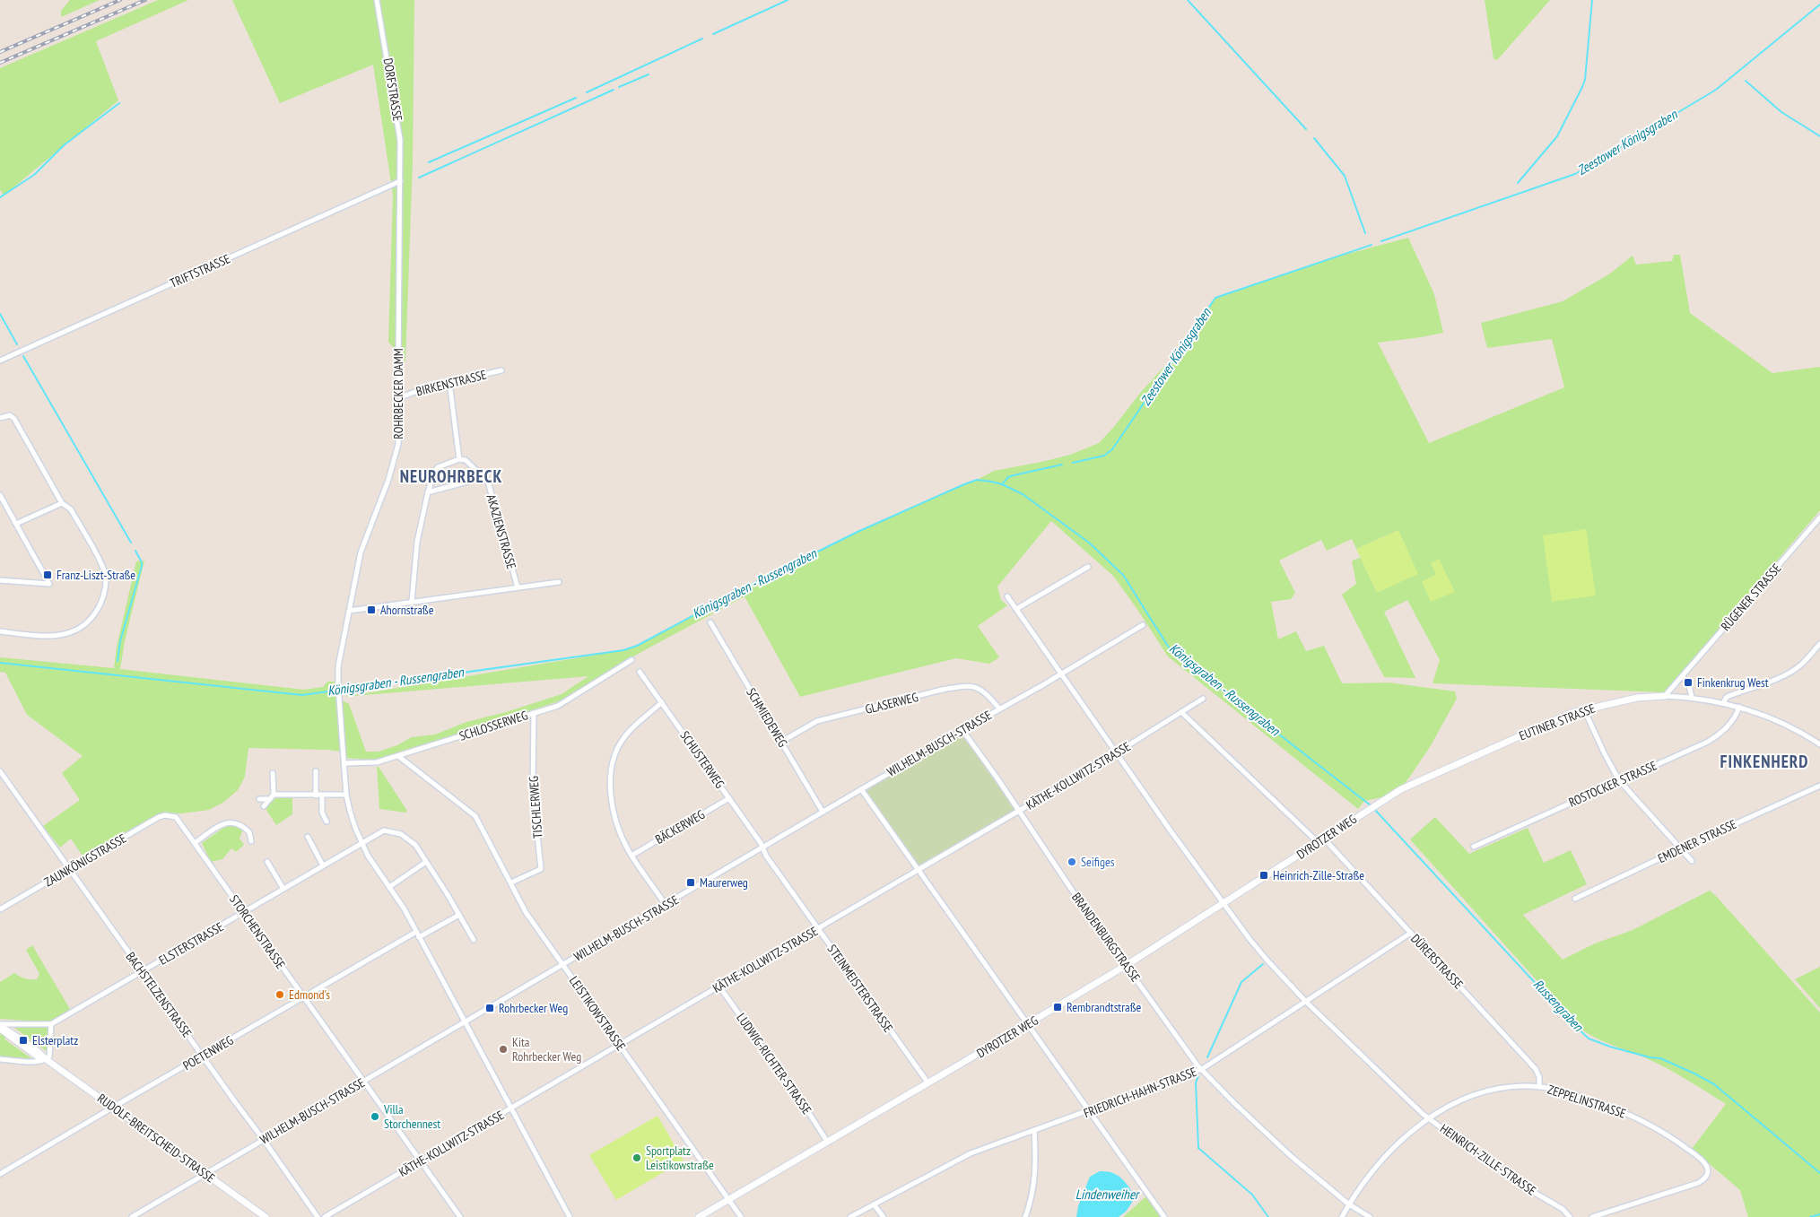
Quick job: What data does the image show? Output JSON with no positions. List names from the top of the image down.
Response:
{
  "streets": {
    "street": [
      "DORFSTRASSE",
      "TRIFTSTRASSE",
      "BIRKENSTRASSE",
      "ROHRBECKER DAMM",
      "AKAZIENSTRASSE",
      "RÜGENER STRASSE",
      "GLASERWEG",
      "SCHMIEDEWEG",
      "EUTINER STRASSE",
      "SCHLOSSERWEG",
      "WILHELM-BUSCH-STRASSE",
      "SCHUSTERWEG",
      "KÄTHE-KOLLWITZ-STRASSE",
      "ROSTOCKER STRASSE",
      "TISCHLERWEG",
      "BÄCKERWEG",
      "DYROTZER WEG",
      "EMDENER STRASSE",
      "ZAUNKÖNIGSTRASSE",
      "STORCHENSTRASSE",
      "BRANDENBURGSTRASSE",
      "ELSTERSTRASSE",
      "DÜRERSTRASSE",
      "STEINMEISTERSTRASSE",
      "BACHSTELZENSTRASSE",
      "LEISTIKOWSTRASSE",
      "POETENWEG",
      "LUDWIG-RICHTER-STRASSE",
      "FRIEDRICH-HAHN-STRASSE",
      "ZEPPELINSTRASSE",
      "RUDOLF-BREITSCHEID-STRASSE",
      "HEINRICH-ZILLE-STRASSE"
    ]
  },
  "crossings": [
    ["DORFSTRASSE", "TRIFTSTRASSE"],
    ["DORFSTRASSE", "ROHRBECKER DAMM"],
    ["TRIFTSTRASSE", "ROHRBECKER DAMM"],
    ["BIRKENSTRASSE", "ROHRBECKER DAMM"],
    ["ROHRBECKER DAMM", "SCHLOSSERWEG"],
    ["RÜGENER STRASSE", "EUTINER STRASSE"],
    ["GLASERWEG", "SCHMIEDEWEG"],
    ["GLASERWEG", "WILHELM-BUSCH-STRASSE"],
    ["SCHMIEDEWEG", "WILHELM-BUSCH-STRASSE"],
    ["EUTINER STRASSE", "ROSTOCKER STRASSE"],
    ["EUTINER STRASSE", "DYROTZER WEG"],
    ["SCHLOSSERWEG", "TISCHLERWEG"],
    ["SCHLOSSERWEG", "LEISTIKOWSTRASSE"],
    ["WILHELM-BUSCH-STRASSE", "SCHUSTERWEG"],
    ["WILHELM-BUSCH-STRASSE", "STORCHENSTRASSE"],
    ["WILHELM-BUSCH-STRASSE", "BRANDENBURGSTRASSE"],
    ["WILHELM-BUSCH-STRASSE", "STEINMEISTERSTRASSE"],
    ["WILHELM-BUSCH-STRASSE", "BACHSTELZENSTRASSE"],
    ["WILHELM-BUSCH-STRASSE", "LEISTIKOWSTRASSE"],
    ["WILHELM-BUSCH-STRASSE", "RUDOLF-BREITSCHEID-STRASSE"],
    ["WILHELM-BUSCH-STRASSE", "HEINRICH-ZILLE-STRASSE"],
    ["SCHUSTERWEG", "BÄCKERWEG"],
    ["SCHUSTERWEG", "STEINMEISTERSTRASSE"],
    ["KÄTHE-KOLLWITZ-STRASSE", "STORCHENSTRASSE"],
    ["KÄTHE-KOLLWITZ-STRASSE", "BRANDENBURGSTRASSE"],
    ["KÄTHE-KOLLWITZ-STRASSE", "STEINMEISTERSTRASSE"],
    ["KÄTHE-KOLLWITZ-STRASSE", "LEISTIKOWSTRASSE"],
    ["KÄTHE-KOLLWITZ-STRASSE", "LUDWIG-RICHTER-STRASSE"],
    ["KÄTHE-KOLLWITZ-STRASSE", "HEINRICH-ZILLE-STRASSE"],
    ["TISCHLERWEG", "LEISTIKOWSTRASSE"],
    ["DYROTZER WEG", "BRANDENBURGSTRASSE"],
    ["DYROTZER WEG", "DÜRERSTRASSE"],
    ["DYROTZER WEG", "STEINMEISTERSTRASSE"],
    ["DYROTZER WEG", "LEISTIKOWSTRASSE"],
    ["DYROTZER WEG", "LUDWIG-RICHTER-STRASSE"],
    ["DYROTZER WEG", "HEINRICH-ZILLE-STRASSE"],
    ["ZAUNKÖNIGSTRASSE", "STORCHENSTRASSE"],
    ["ZAUNKÖNIGSTRASSE", "BACHSTELZENSTRASSE"],
    ["STORCHENSTRASSE", "ELSTERSTRASSE"],
    ["STORCHENSTRASSE", "POETENWEG"],
    ["BRANDENBURGSTRASSE", "FRIEDRICH-HAHN-STRASSE"],
    ["BRANDENBURGSTRASSE", "ZEPPELINSTRASSE"],
    ["ELSTERSTRASSE", "BACHSTELZENSTRASSE"],
    ["DÜRERSTRASSE", "FRIEDRICH-HAHN-STRASSE"],
    ["DÜRERSTRASSE", "ZEPPELINSTRASSE"],
    ["BACHSTELZENSTRASSE", "POETENWEG"],
    ["POETENWEG", "RUDOLF-BREITSCHEID-STRASSE"],
    ["FRIEDRICH-HAHN-STRASSE", "HEINRICH-ZILLE-STRASSE"],
    ["ZEPPELINSTRASSE", "HEINRICH-ZILLE-STRASSE"]
  ],
  "districts": ["NEUROHRBECK", "FINKENHERD"],
  "water": [
    "Zeestower Königsgraben",
    "Königsgraben - Russengraben",
    "Russengraben",
    "Lindenweiher"
  ],
  "places": {
    "transit": [
      "Franz-Liszt-Straße",
      "Ahornstraße",
      "Finkenkrug West",
      "Heinrich-Zille-Straße",
      "Maurerweg",
      "Rembrandtstraße",
      "Rohrbecker Weg",
      "Elsterplatz"
    ],
    "other": [
      "Seifiges",
      "Edmond's",
      "Kita Rohrbecker Weg",
      "Villa Storchennest",
      "Sportplatz Leistikowstraße"
    ]
  }
}
